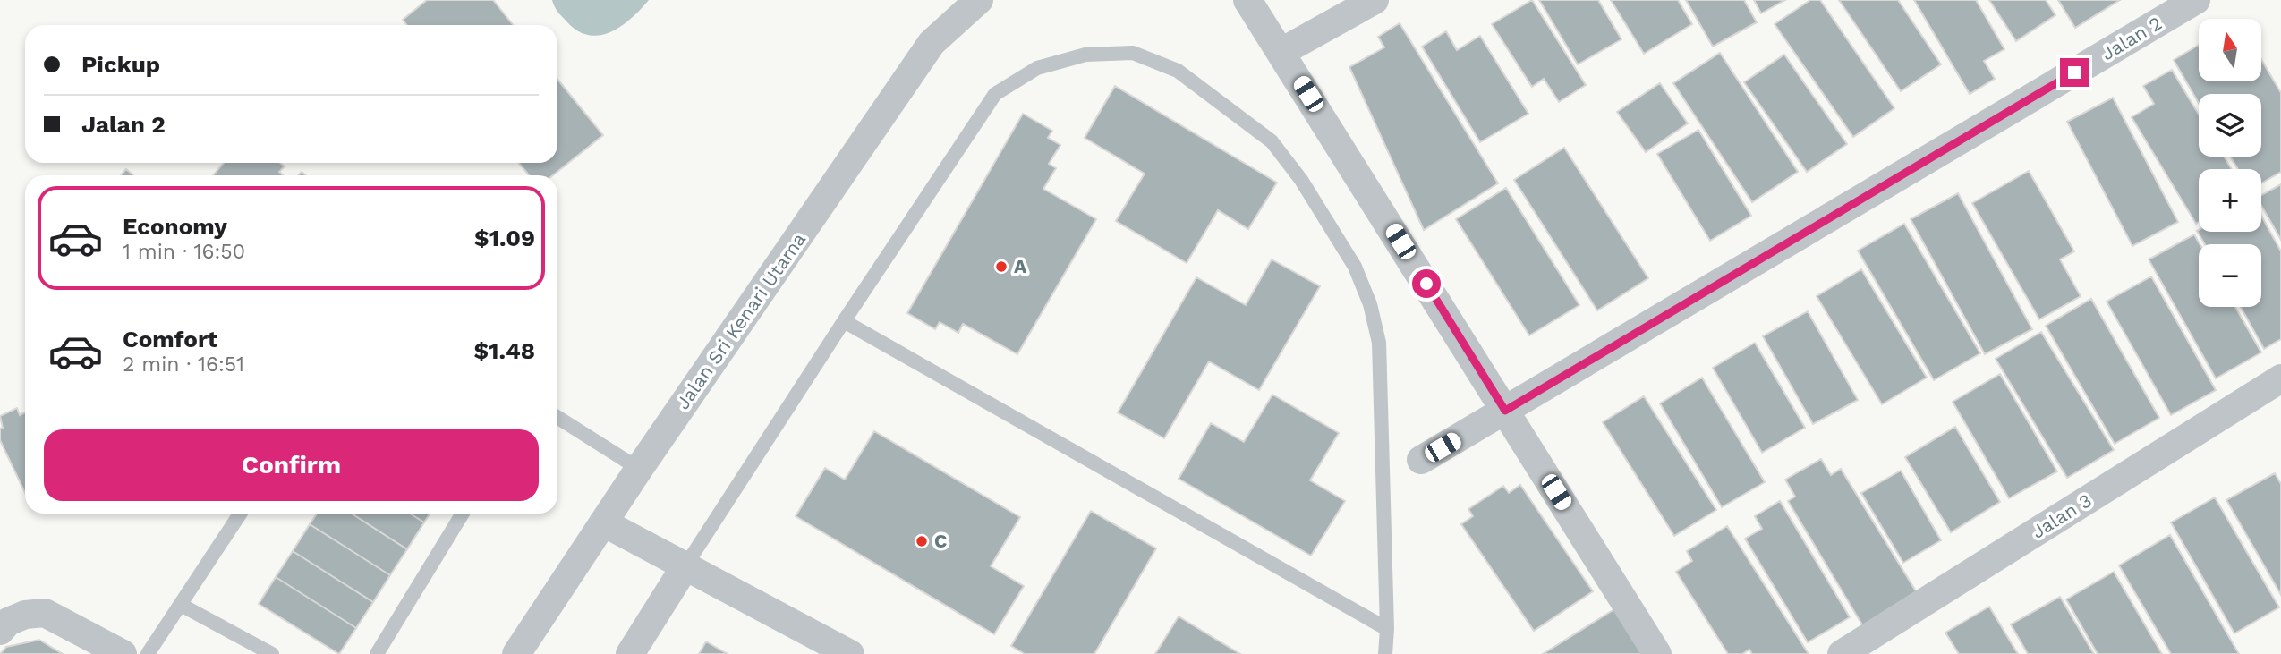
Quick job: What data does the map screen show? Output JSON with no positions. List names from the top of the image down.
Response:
{
  "streets": {
    "street": ["Jalan 2", "Jalan Sri Kenari Utama", "Jalan 3"]
  },
  "places": ["A", "C"],
  "north": "top",
  "page": {
    "map_buttons": ["+", "−"],
    "banner": ["Pickup", "Jalan 2"],
    "list": [
      {
        "name": "Economy",
        "note": "1 min · 16:50",
        "value": "$1.09"
      },
      {
        "name": "Comfort",
        "note": "2 min · 16:51",
        "value": "$1.48"
      }
    ],
    "buttons": "Confirm"
  }
}
